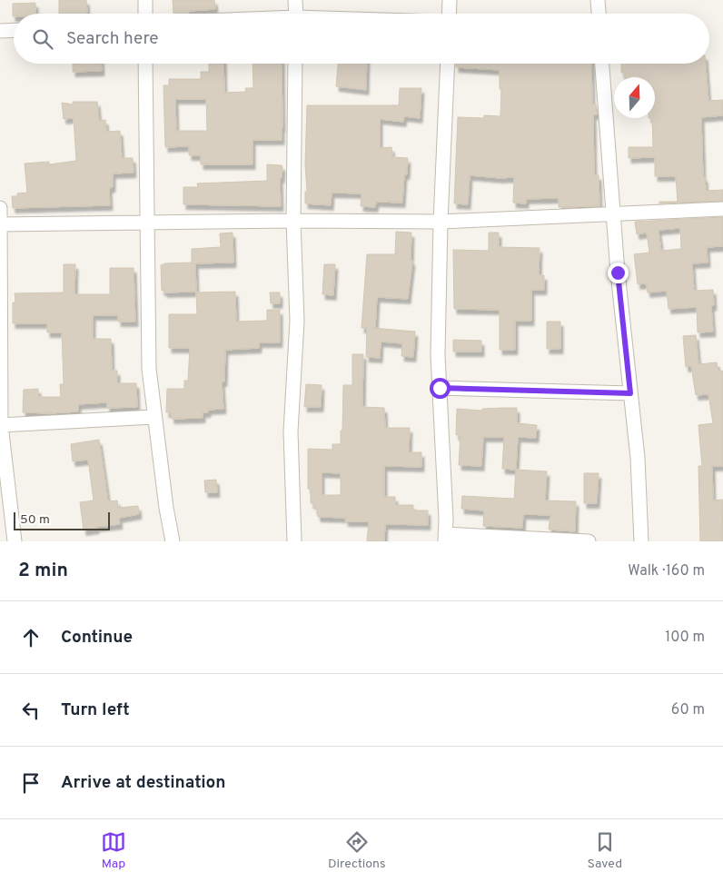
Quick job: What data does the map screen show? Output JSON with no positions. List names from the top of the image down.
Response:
{
  "scale_bar": "50 m",
  "north": "top",
  "page": {
    "search": "Search here",
    "scale": "50 m",
    "heading": ["2 min", "Walk · 160 m"],
    "list": [
      ["Continue", "100 m"],
      ["Turn left", "60 m"],
      "Arrive at destination"
    ],
    "nav": ["Map", "Directions", "Saved"]
  }
}
